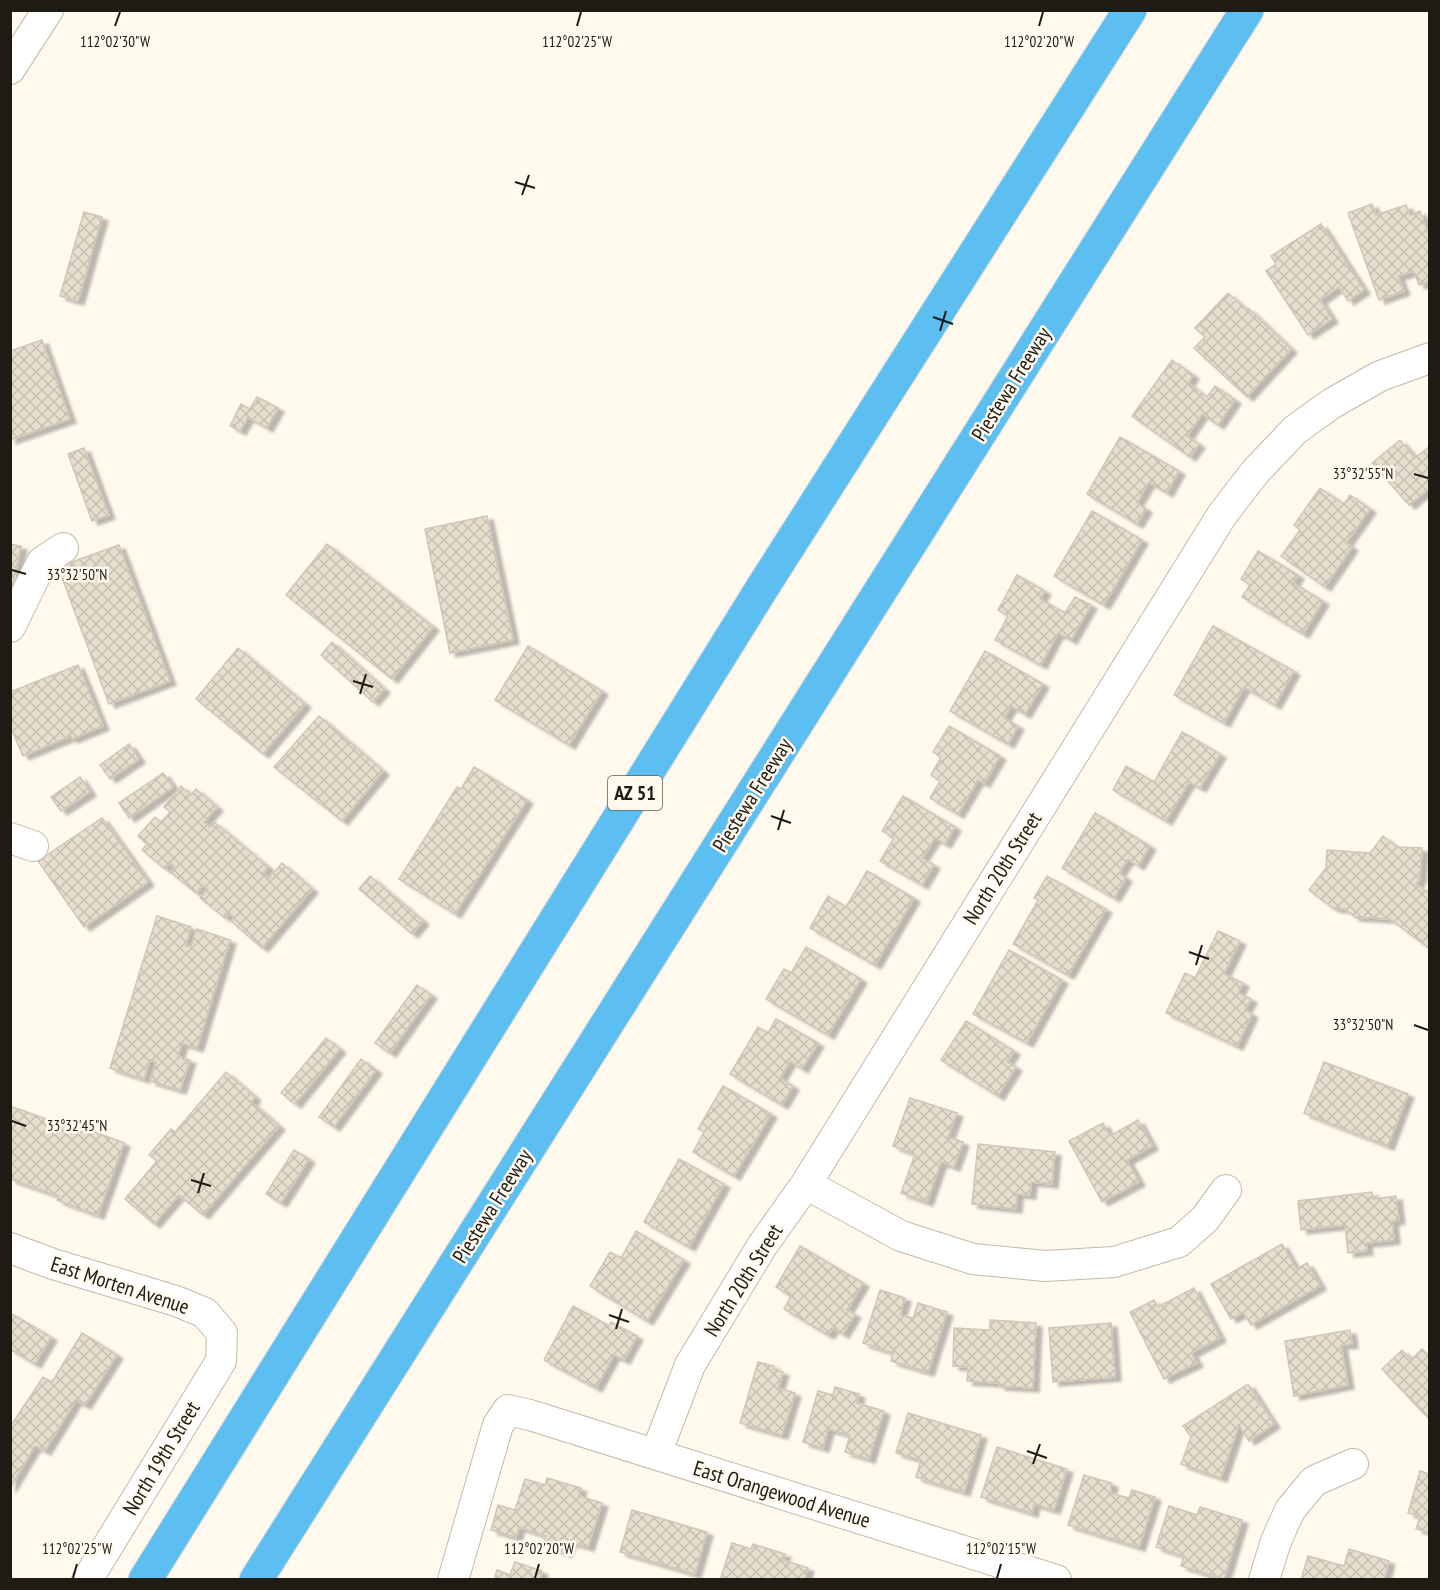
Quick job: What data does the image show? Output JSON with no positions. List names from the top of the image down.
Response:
{
  "streets": {
    "highway": ["Piestewa Freeway", "AZ 51"],
    "street": [
      "North 20th Street",
      "East Morten Avenue",
      "North 19th Street",
      "East Orangewood Avenue"
    ]
  },
  "crossings": [
    ["North 20th Street", "East Orangewood Avenue"],
    ["East Morten Avenue", "North 19th Street"]
  ],
  "coordinates": [
    "112°02'30\"W",
    "112°02'25\"W",
    "112°02'20\"W",
    "33°32'55\"N",
    "33°32'50\"N",
    "33°32'45\"N",
    "112°02'15\"W"
  ]
}
